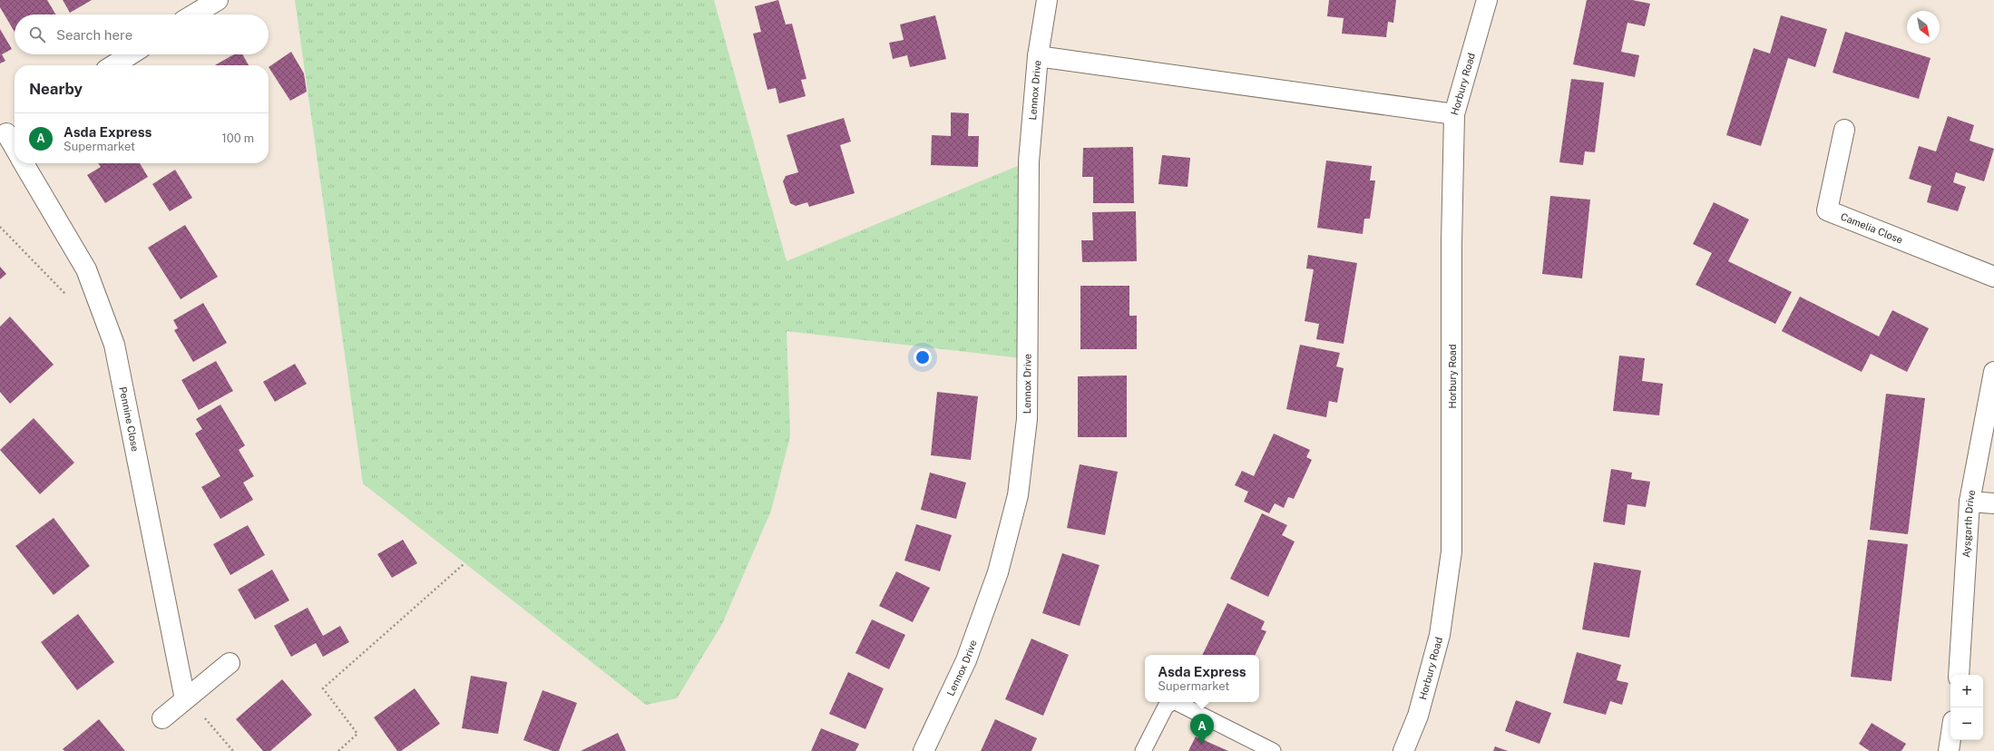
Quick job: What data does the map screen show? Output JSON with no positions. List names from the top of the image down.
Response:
{
  "streets": {
    "main road": [
      "Horbury Road",
      "Lennox Drive",
      "Camelia Close",
      "Pennine Close",
      "Aysgarth Drive"
    ]
  },
  "north": "bottom right",
  "page": {
    "search": "Search here",
    "heading": "Nearby",
    "list": [
      {
        "mark": "A",
        "name": "Asda Express",
        "note": "Supermarket",
        "value": "100 m"
      }
    ],
    "popup": ["Asda Express", "Supermarket"],
    "map_buttons": ["+", "−"],
    "pins": "A"
  }
}
